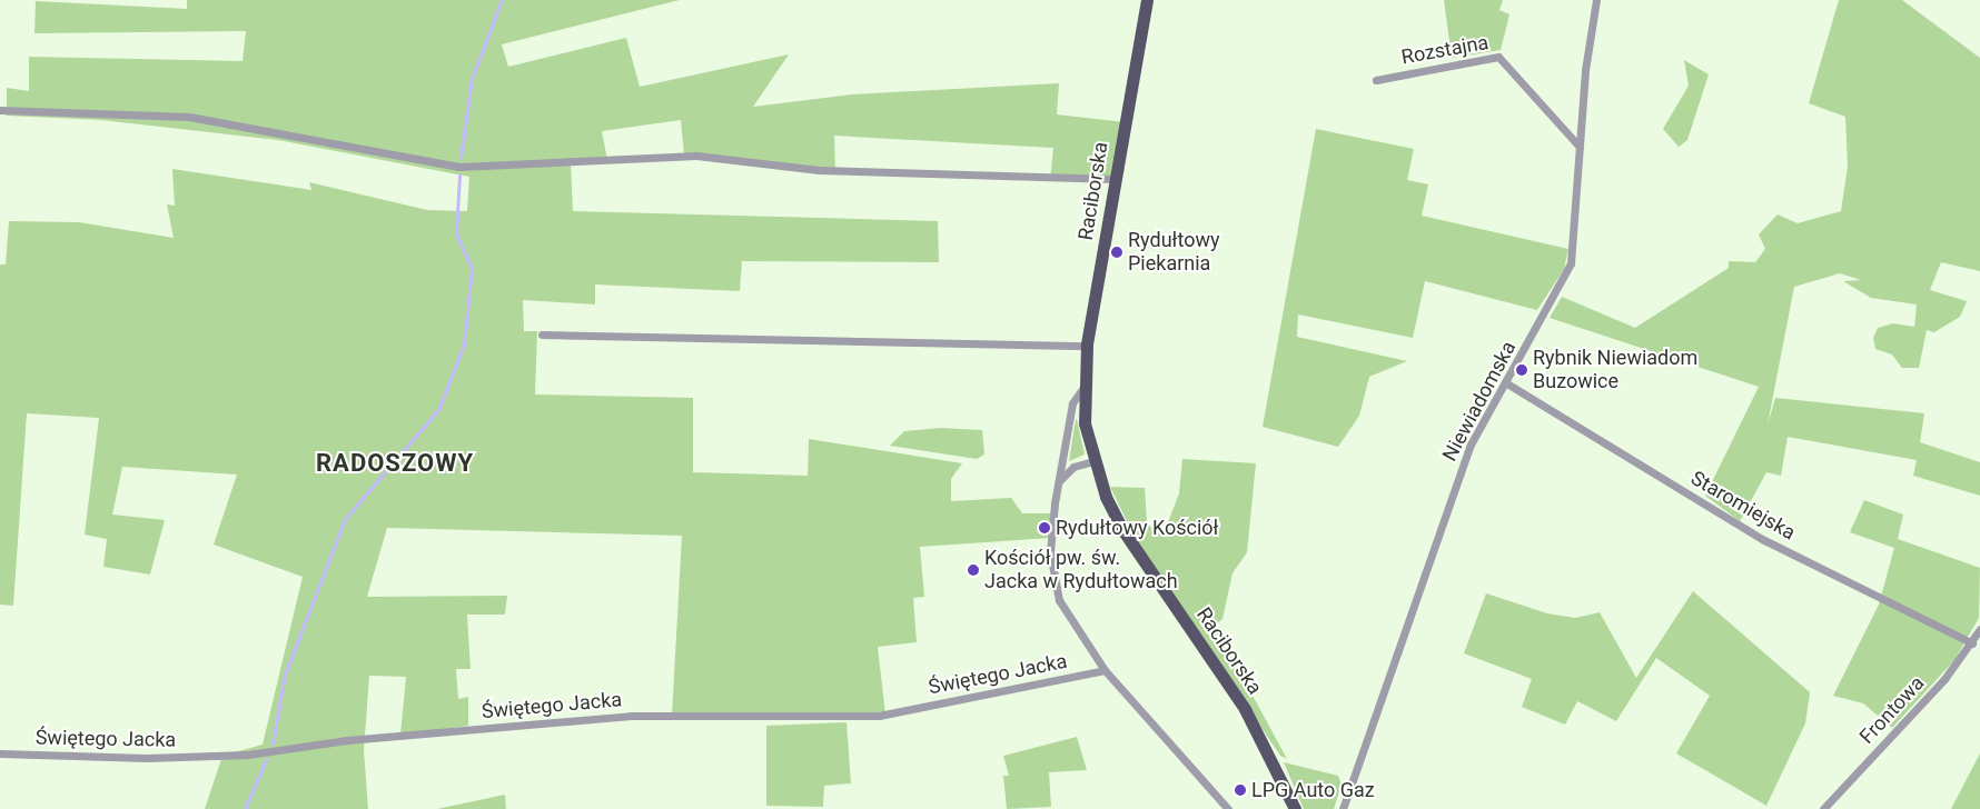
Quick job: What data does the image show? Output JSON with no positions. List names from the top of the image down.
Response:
{
  "streets": {
    "main road": ["Raciborska"],
    "street": [
      "Rozstajna",
      "Niewiadomska",
      "Staromiejska",
      "Świętego Jacka",
      "Frontowa"
    ]
  },
  "crossings": [
    ["Rozstajna", "Niewiadomska"],
    ["Raciborska", "Świętego Jacka"],
    ["Niewiadomska", "Staromiejska"],
    ["Staromiejska", "Frontowa"]
  ],
  "districts": ["RADOSZOWY"],
  "places": [
    "Rydułtowy Piekarnia",
    "Rybnik Niewiadom Buzowice",
    "Rydułtowy Kościół",
    "Kościół pw. św. Jacka w Rydułtowach",
    "LPG Auto Gaz"
  ]
}
